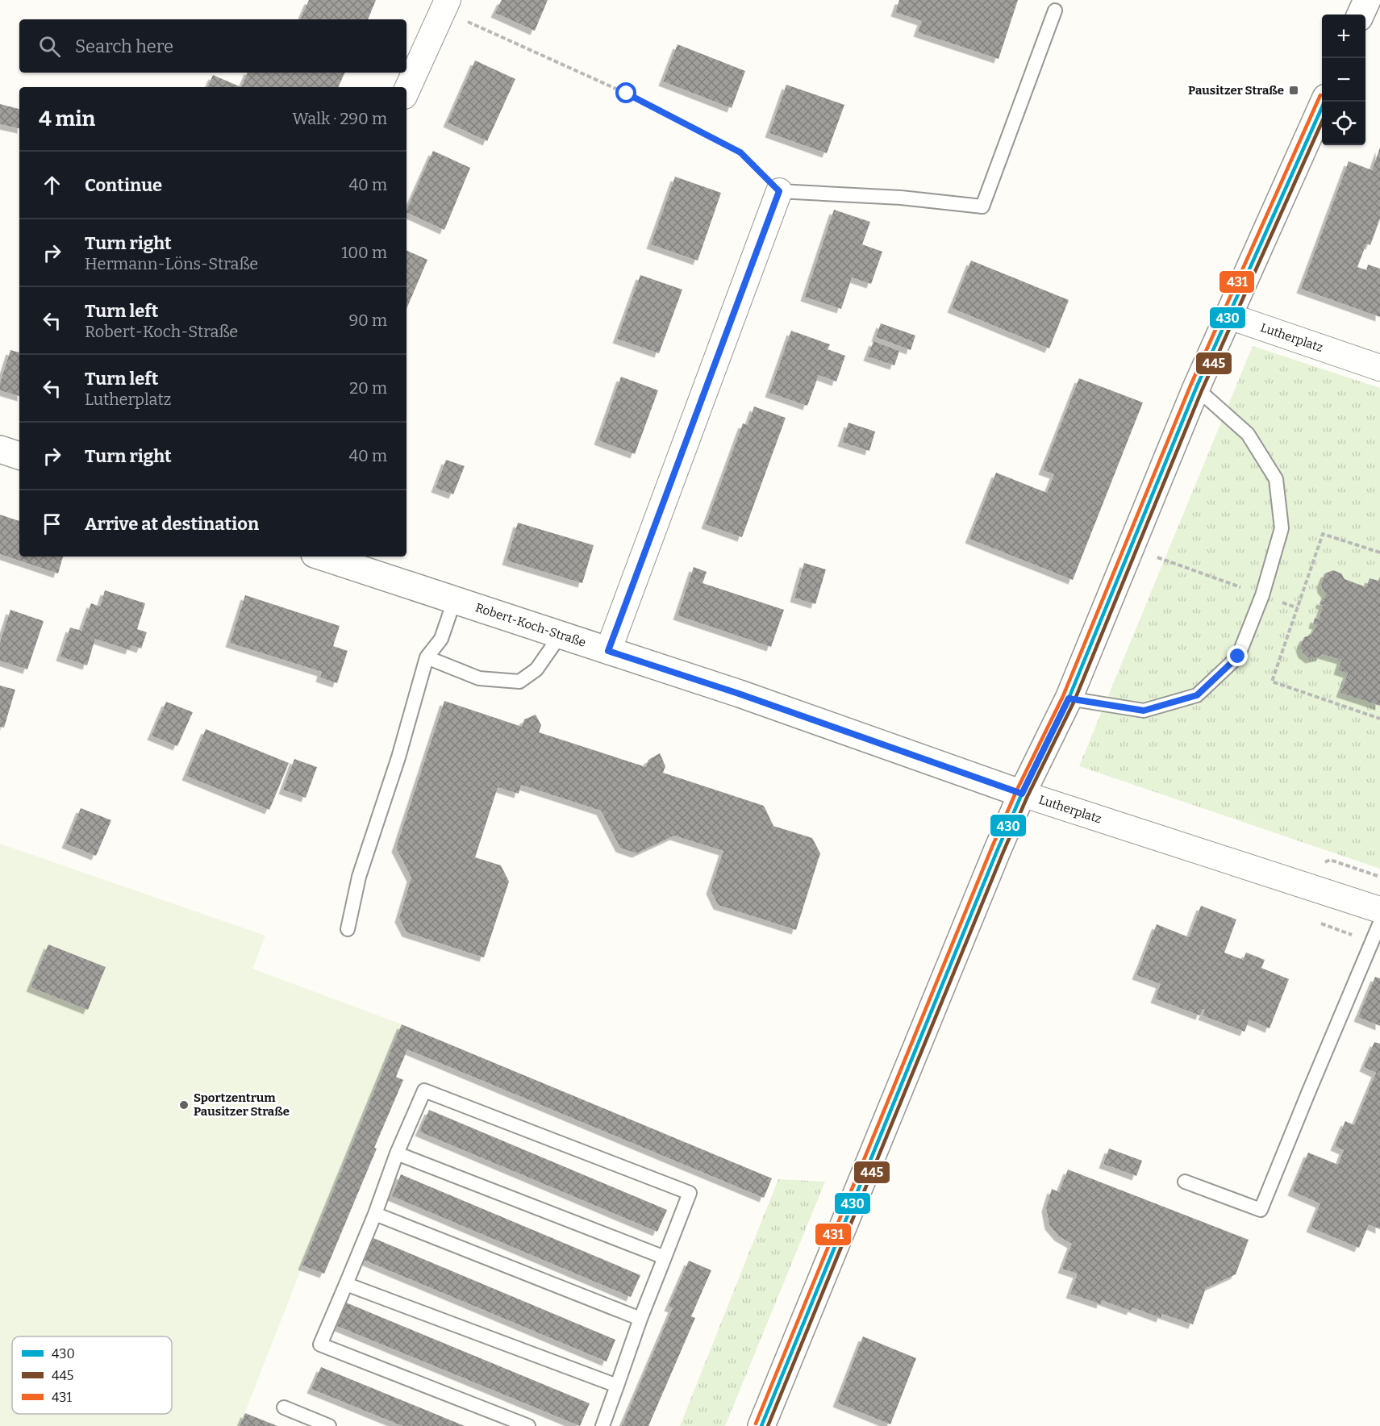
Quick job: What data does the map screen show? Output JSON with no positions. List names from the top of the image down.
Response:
{
  "streets": {
    "street": ["Lutherplatz", "Robert-Koch-Straße"]
  },
  "crossings": [
    ["Lutherplatz", "Robert-Koch-Straße"]
  ],
  "places": {
    "transit": ["Pausitzer Straße"],
    "other": ["Sportzentrum Pausitzer Straße"]
  },
  "lines": ["transit line 431", "transit line 430", "transit line 445"],
  "legend": ["430", "445", "431"],
  "page": {
    "map_buttons": ["+", "−"],
    "search": "Search here",
    "heading": ["4 min", "Walk · 290 m"],
    "list": [
      ["Continue", "40 m"],
      ["Turn right", "Hermann-Löns-Straße", "100 m"],
      ["Turn left", "Robert-Koch-Straße", "90 m"],
      ["Turn left", "Lutherplatz", "20 m"],
      ["Turn right", "40 m"],
      "Arrive at destination"
    ]
  }
}
